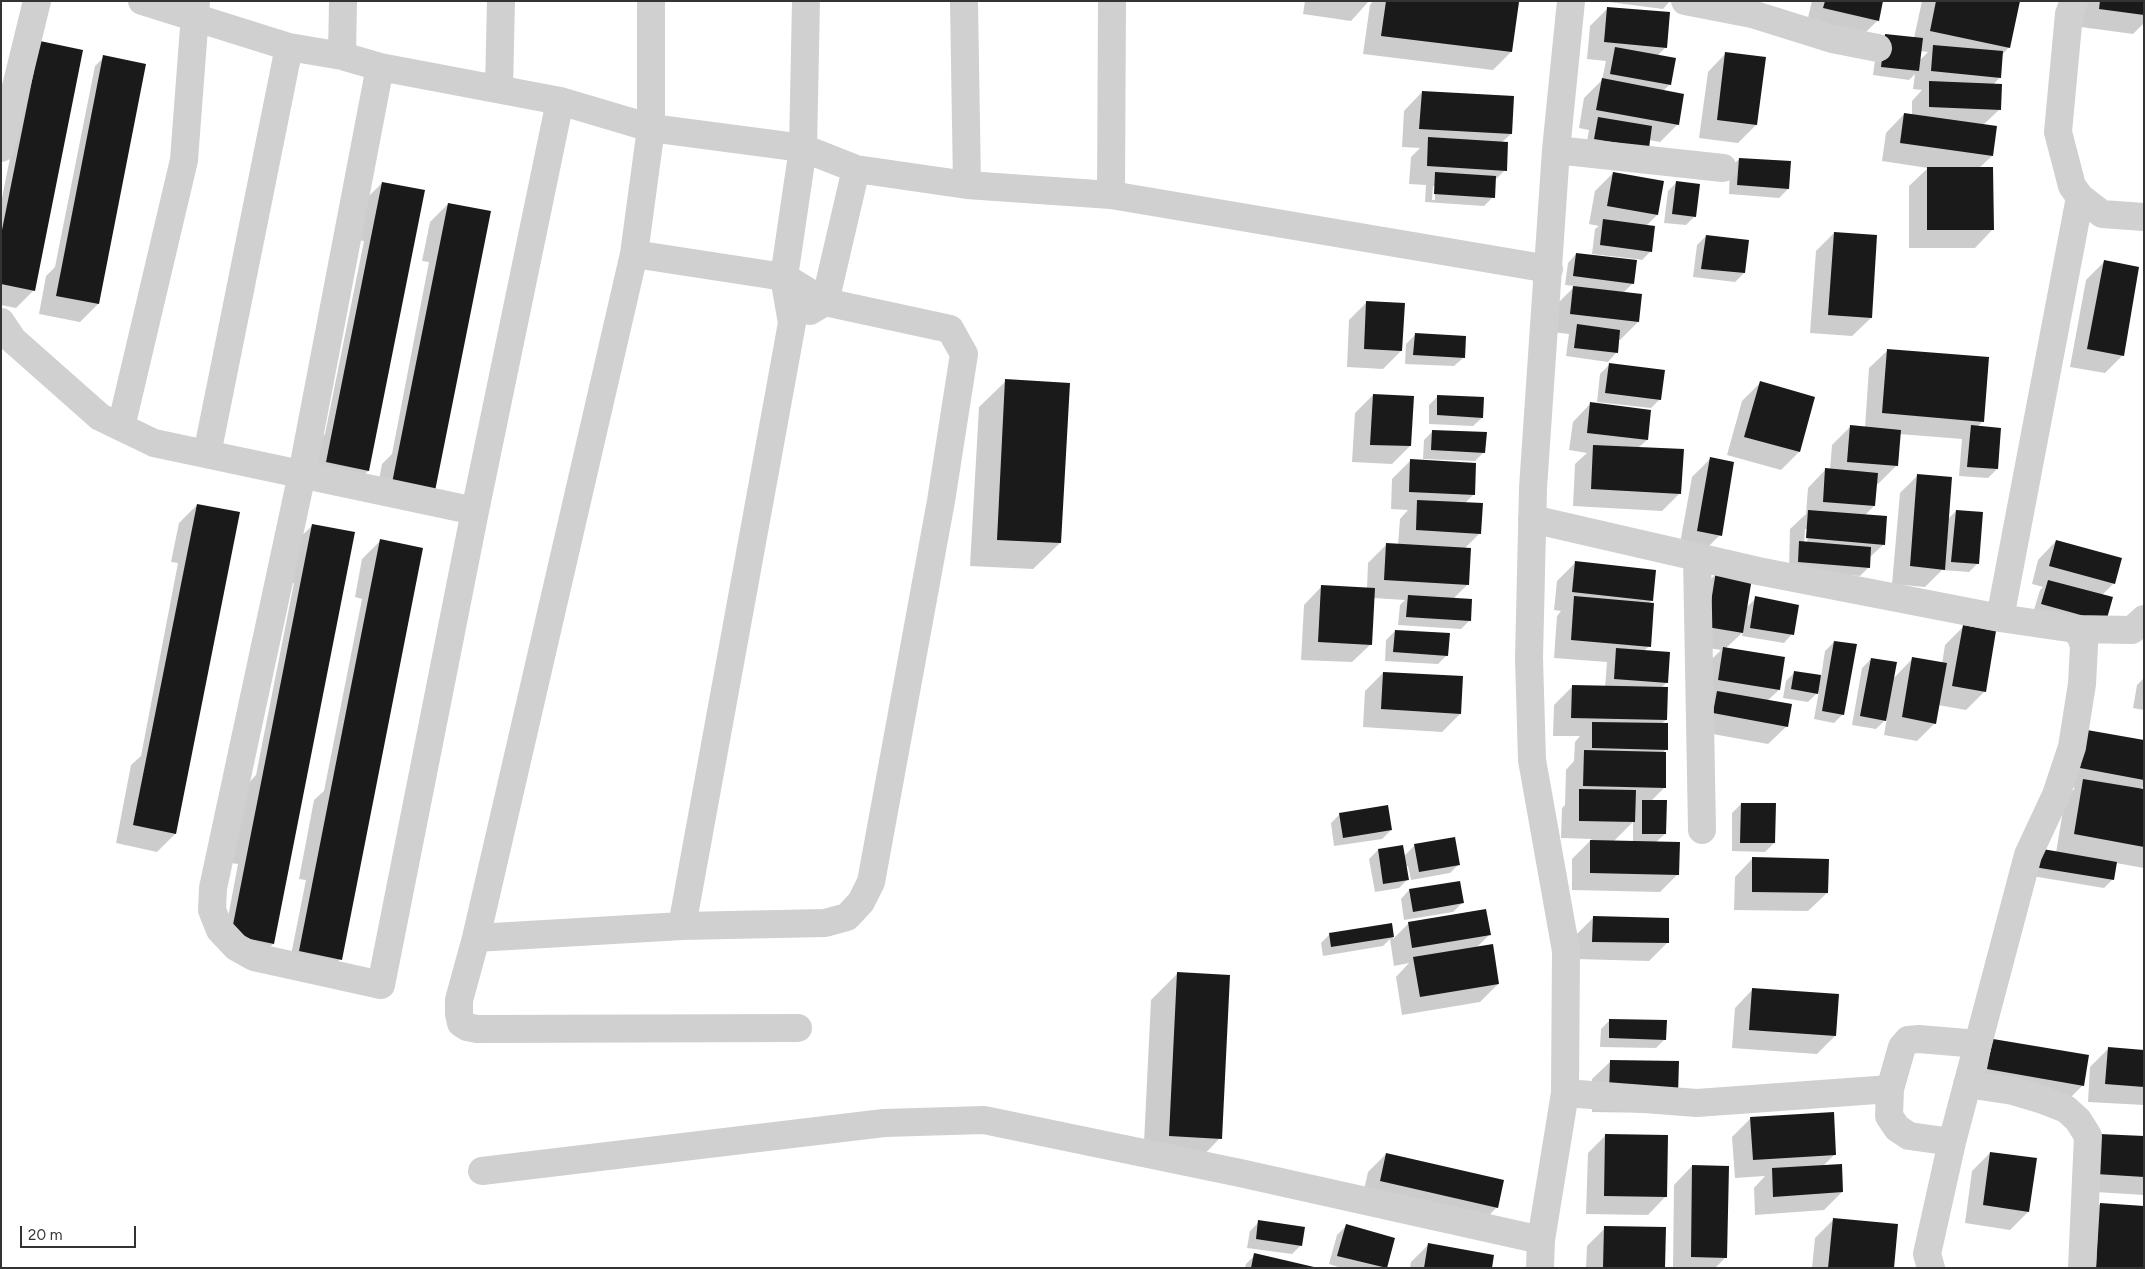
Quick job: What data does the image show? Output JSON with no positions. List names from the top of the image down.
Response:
{
  "scale_bar": "20 m"
}
